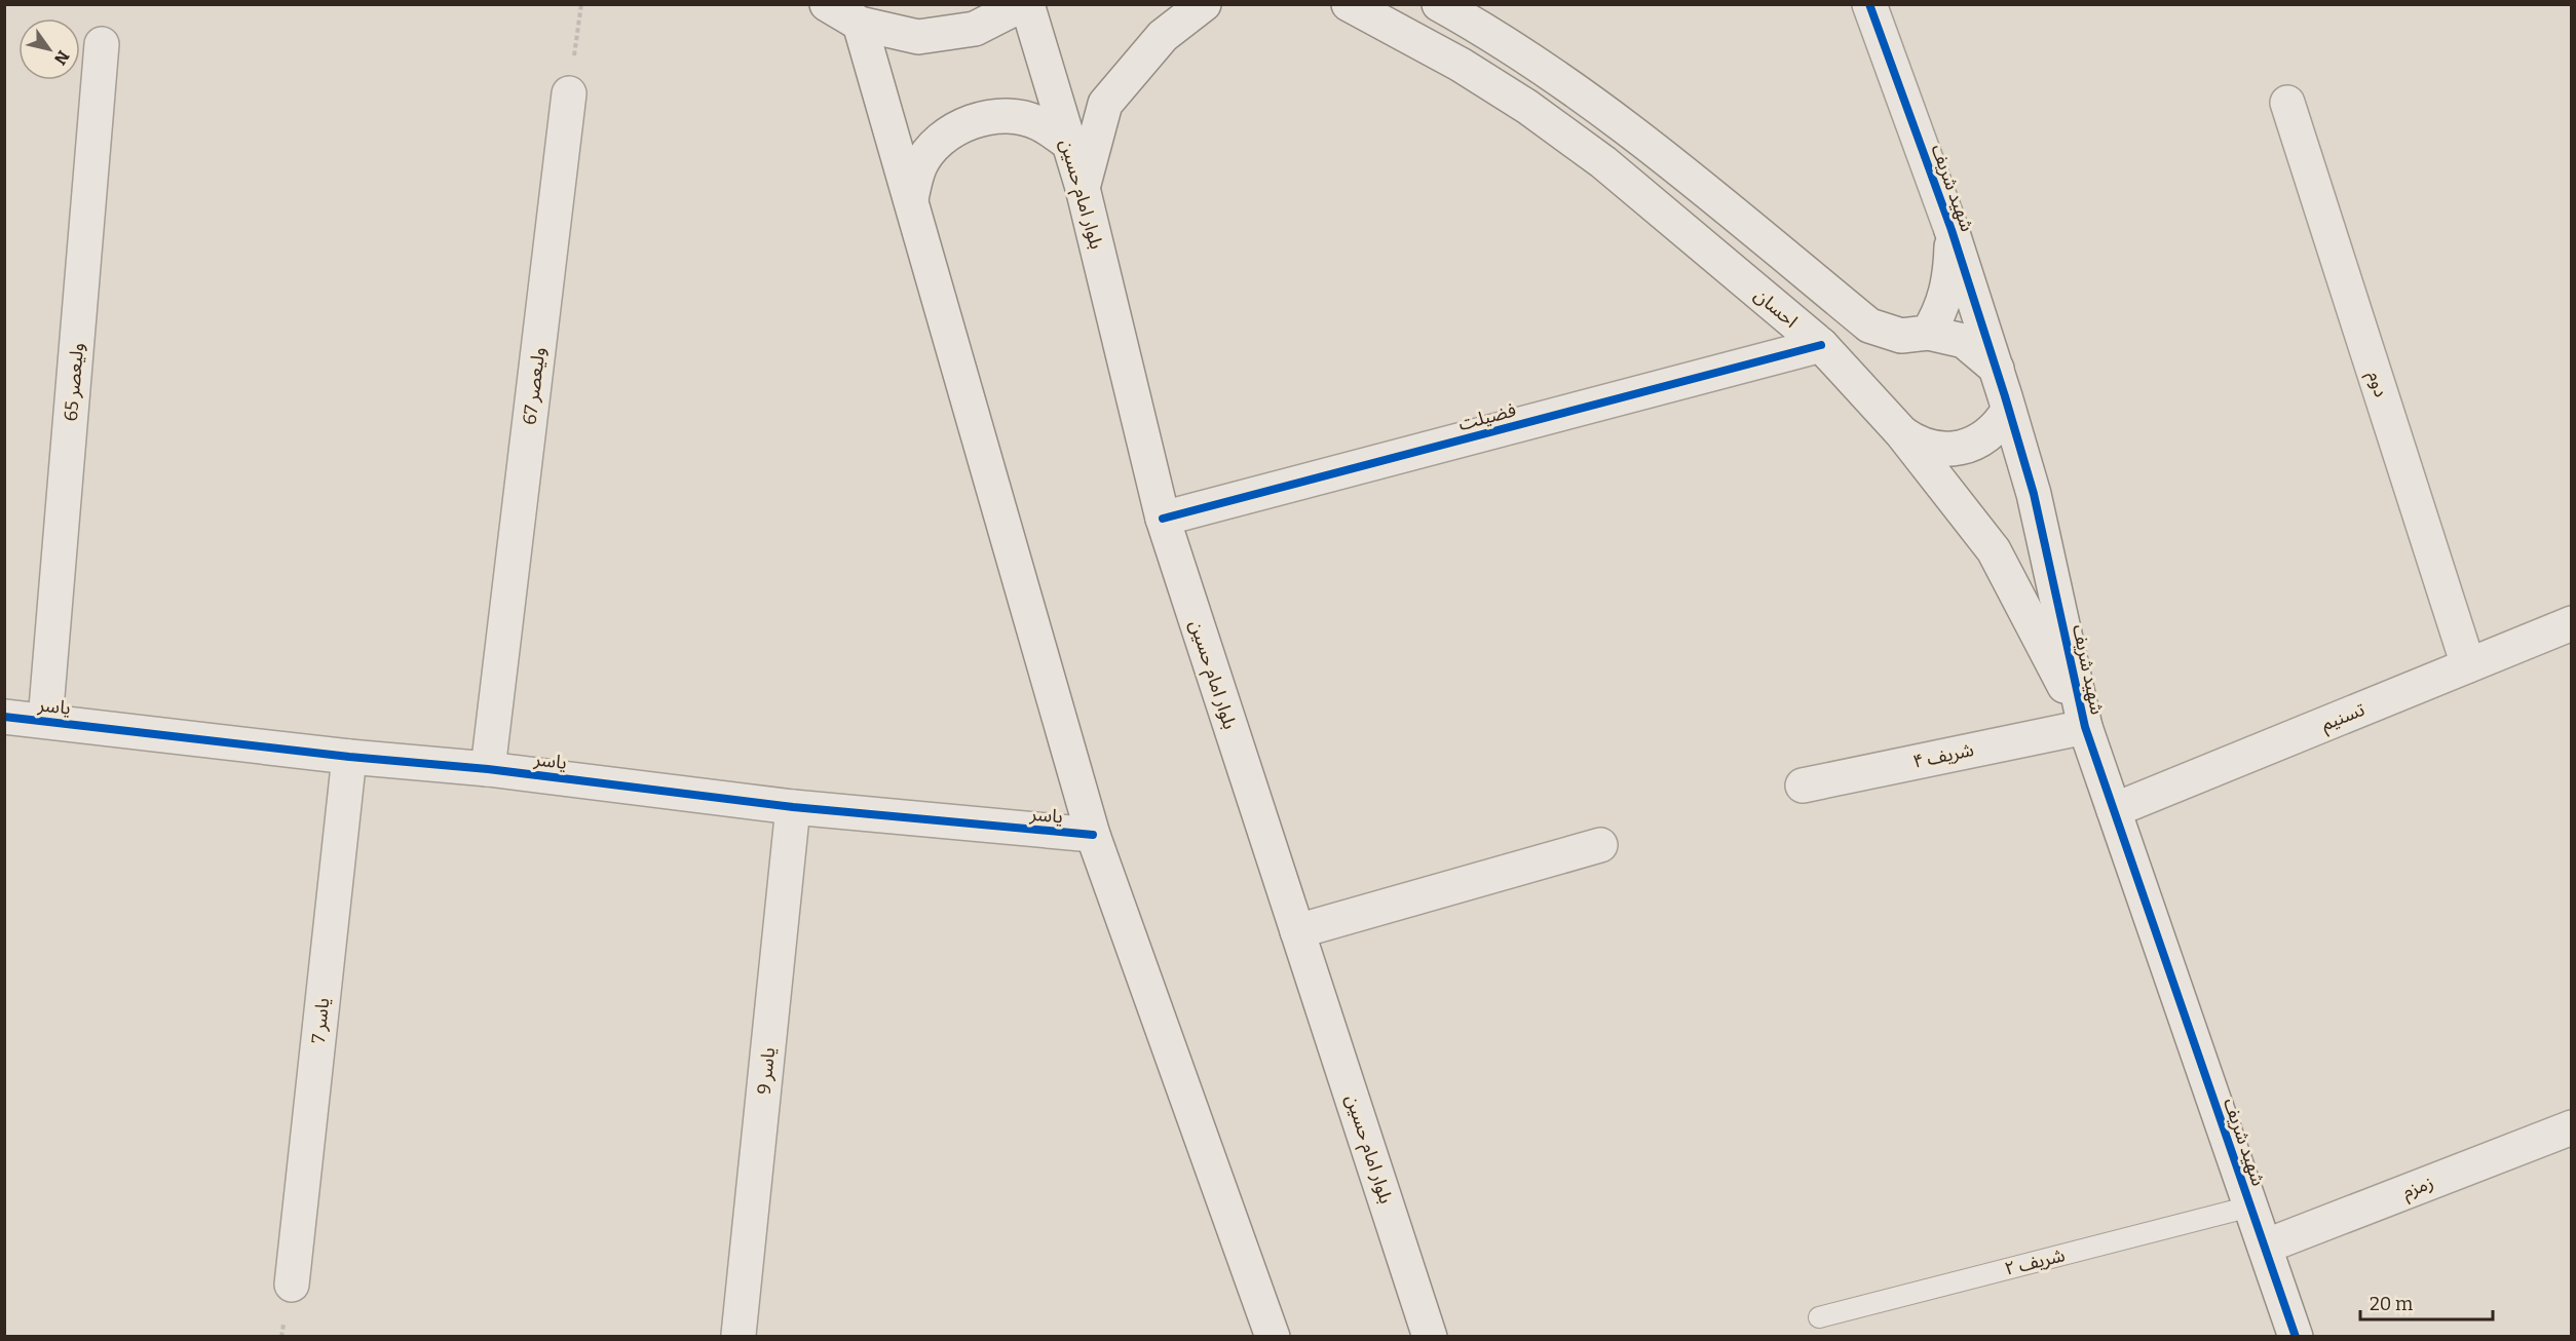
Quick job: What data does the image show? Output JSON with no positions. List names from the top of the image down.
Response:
{
  "streets": {
    "street": [
      "شهید شریف",
      "بلوار امام حسین",
      "احسان",
      "ولیعصر 65",
      "دوم",
      "ولیعصر 67",
      "فضیلت",
      "یاسر",
      "تسنیم",
      "شریف ۴",
      "یاسر 7",
      "یاسر 9",
      "زمزم"
    ],
    "lane": ["شریف ۲"]
  },
  "crossings": [
    ["شهید شریف", "احسان"],
    ["شهید شریف", "تسنیم"],
    ["شهید شریف", "شریف ۴"],
    ["شهید شریف", "زمزم"],
    ["شهید شریف", "شریف ۲"],
    ["بلوار امام حسین", "فضیلت"],
    ["احسان", "فضیلت"],
    ["احسان", "شریف ۴"],
    ["ولیعصر 65", "یاسر"],
    ["دوم", "تسنیم"],
    ["ولیعصر 67", "یاسر"],
    ["یاسر", "یاسر 7"],
    ["یاسر", "یاسر 9"]
  ],
  "scale_bar": "20 m",
  "north": "bottom right"
}
